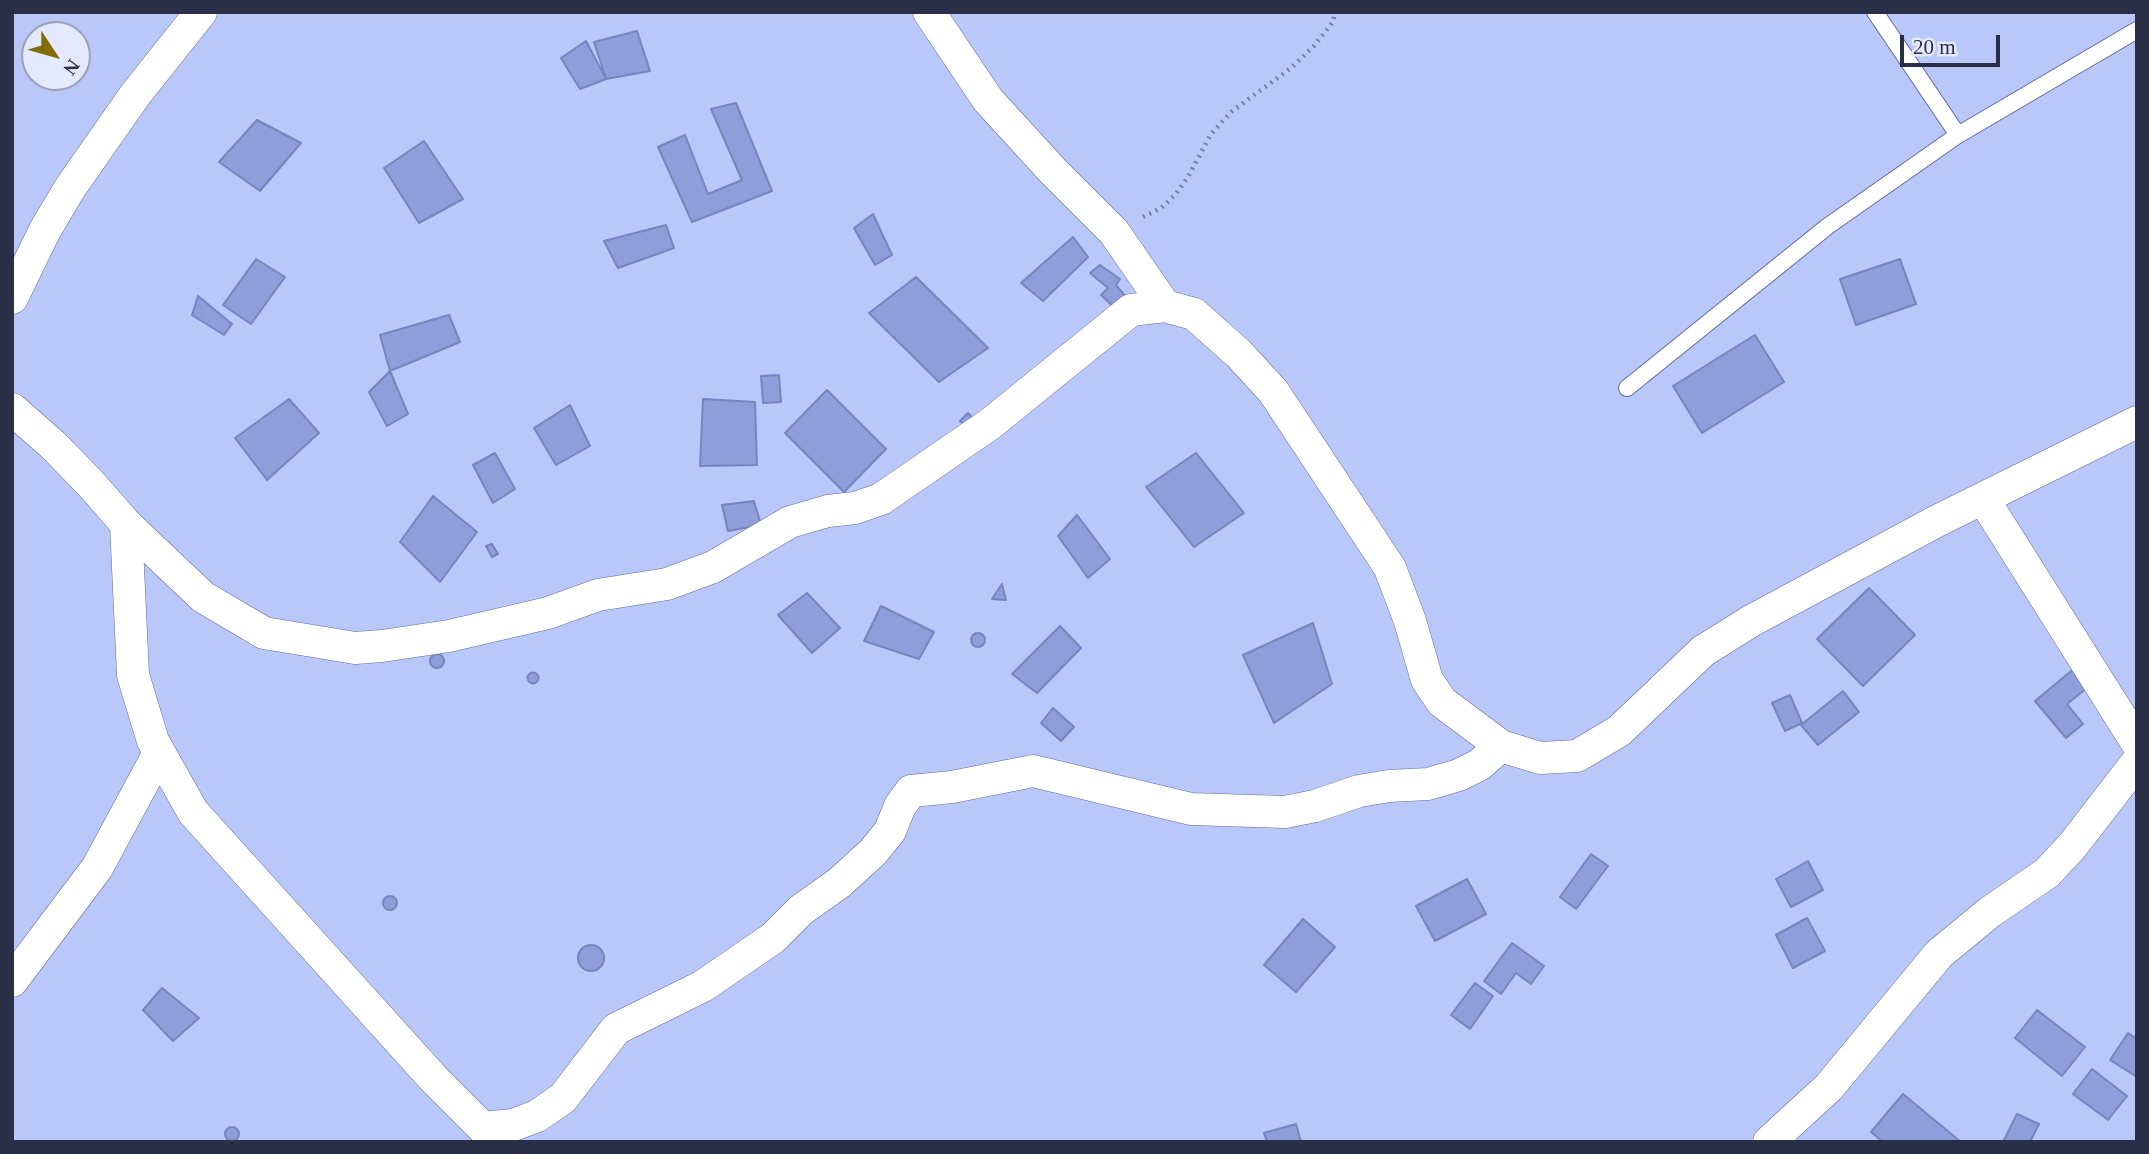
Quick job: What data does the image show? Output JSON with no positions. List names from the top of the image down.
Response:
{
  "scale_bar": "20 m",
  "north": "bottom right"
}
